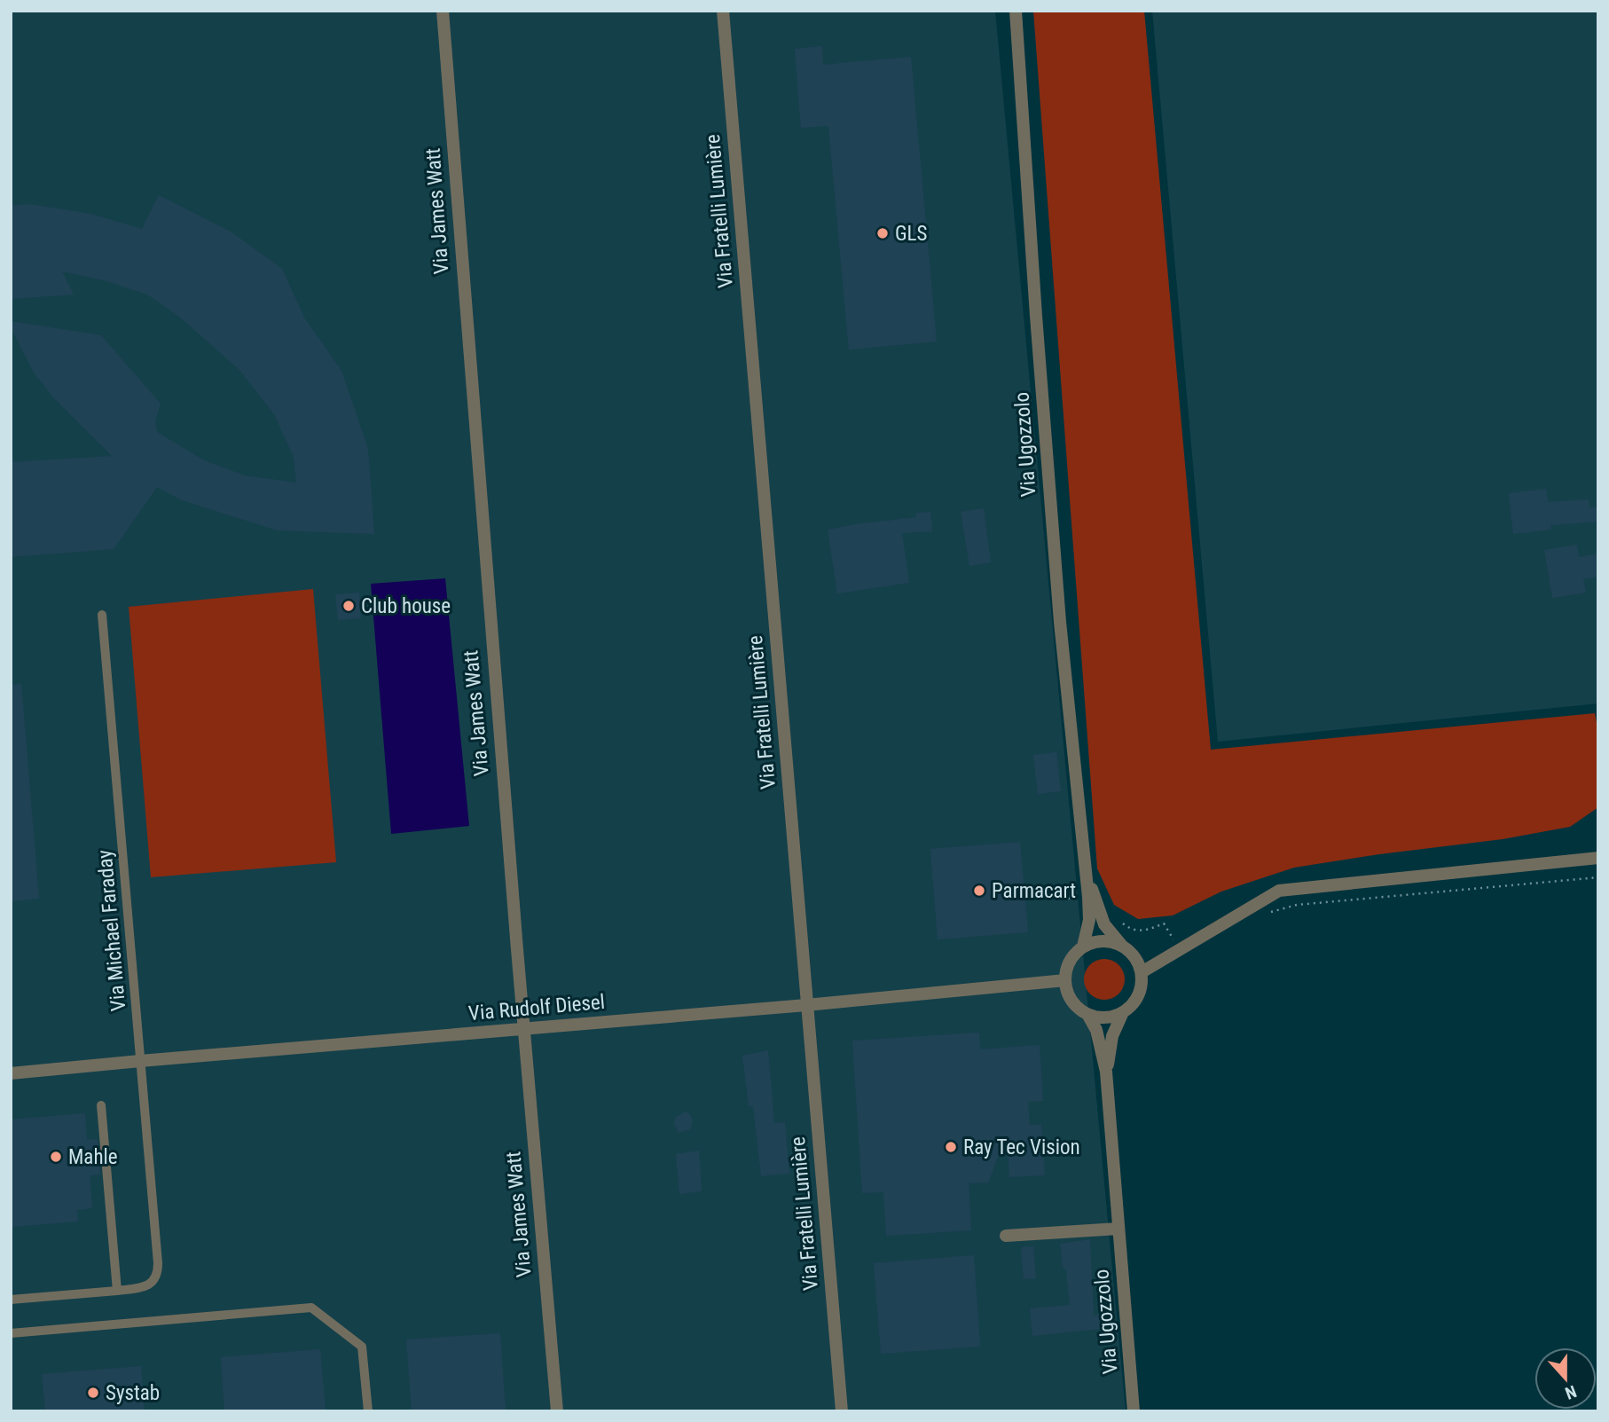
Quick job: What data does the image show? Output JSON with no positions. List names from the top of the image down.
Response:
{
  "streets": {
    "street": [
      "Via James Watt",
      "Via Fratelli Lumière",
      "Via Ugozzolo",
      "Via Rudolf Diesel"
    ],
    "lane": ["Via Michael Faraday"]
  },
  "crossings": [
    ["Via James Watt", "Via Rudolf Diesel"],
    ["Via Fratelli Lumière", "Via Rudolf Diesel"],
    ["Via Ugozzolo", "Via Rudolf Diesel"],
    ["Via Michael Faraday", "Via Rudolf Diesel"]
  ],
  "places": [
    "GLS",
    "Club house",
    "Parmacart",
    "Ray Tec Vision",
    "Mahle",
    "Systab"
  ],
  "north": "bottom"
}
